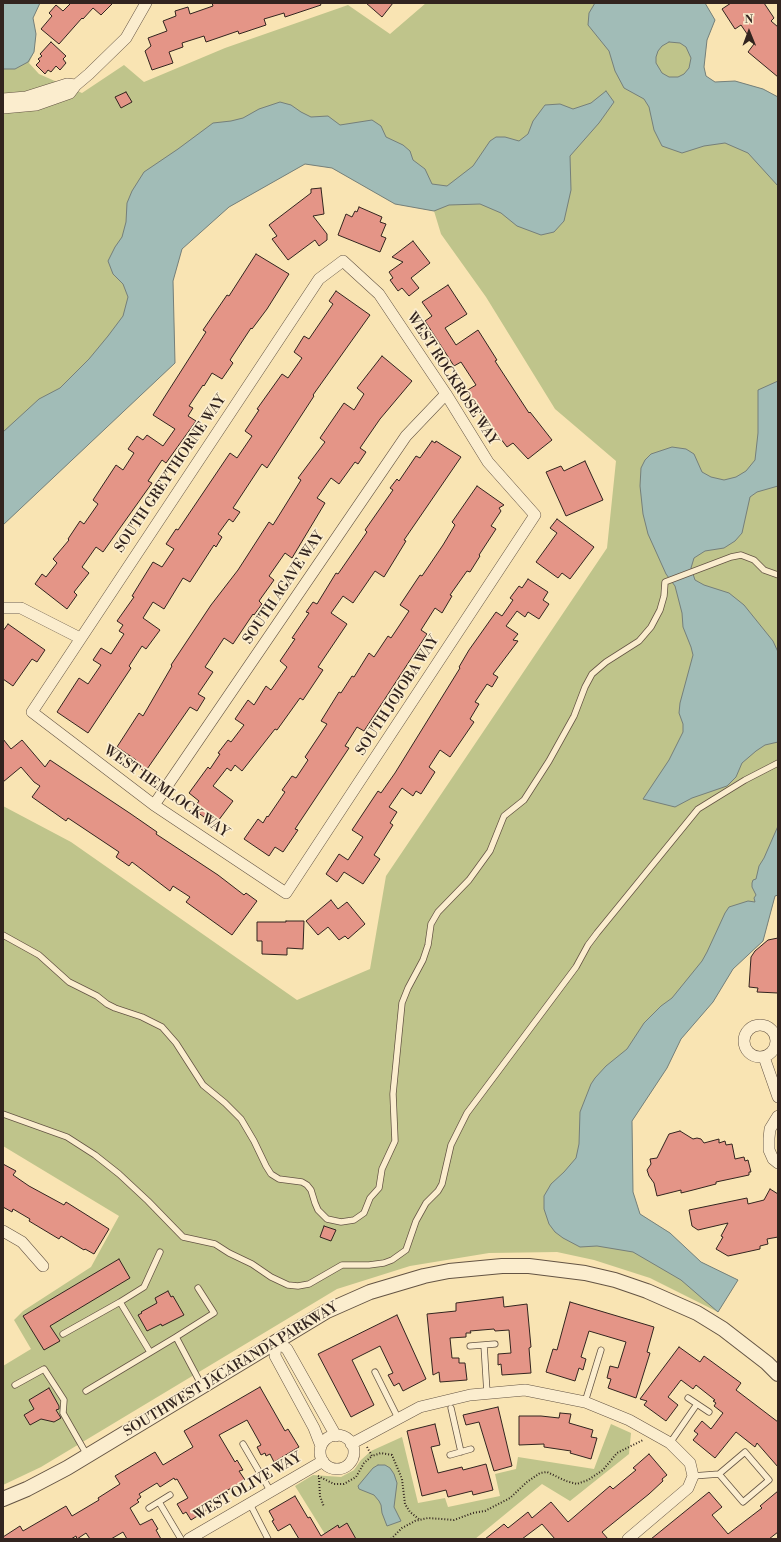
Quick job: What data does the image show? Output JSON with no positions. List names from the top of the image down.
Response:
{
  "streets": {
    "street": [
      "WEST ROCKROSE WAY",
      "SOUTH GREYTHORNE WAY",
      "SOUTH AGAVE WAY",
      "SOUTH JOJOBA WAY",
      "WEST HEMLOCK WAY",
      "SOUTHWEST JACARANDA PARKWAY",
      "WEST OLIVE WAY"
    ]
  },
  "crossings": [
    ["WEST ROCKROSE WAY", "SOUTH GREYTHORNE WAY"],
    ["WEST ROCKROSE WAY", "SOUTH AGAVE WAY"],
    ["WEST ROCKROSE WAY", "SOUTH JOJOBA WAY"],
    ["SOUTH GREYTHORNE WAY", "WEST HEMLOCK WAY"],
    ["SOUTH AGAVE WAY", "WEST HEMLOCK WAY"],
    ["SOUTH JOJOBA WAY", "WEST HEMLOCK WAY"]
  ],
  "north": "top"
}
